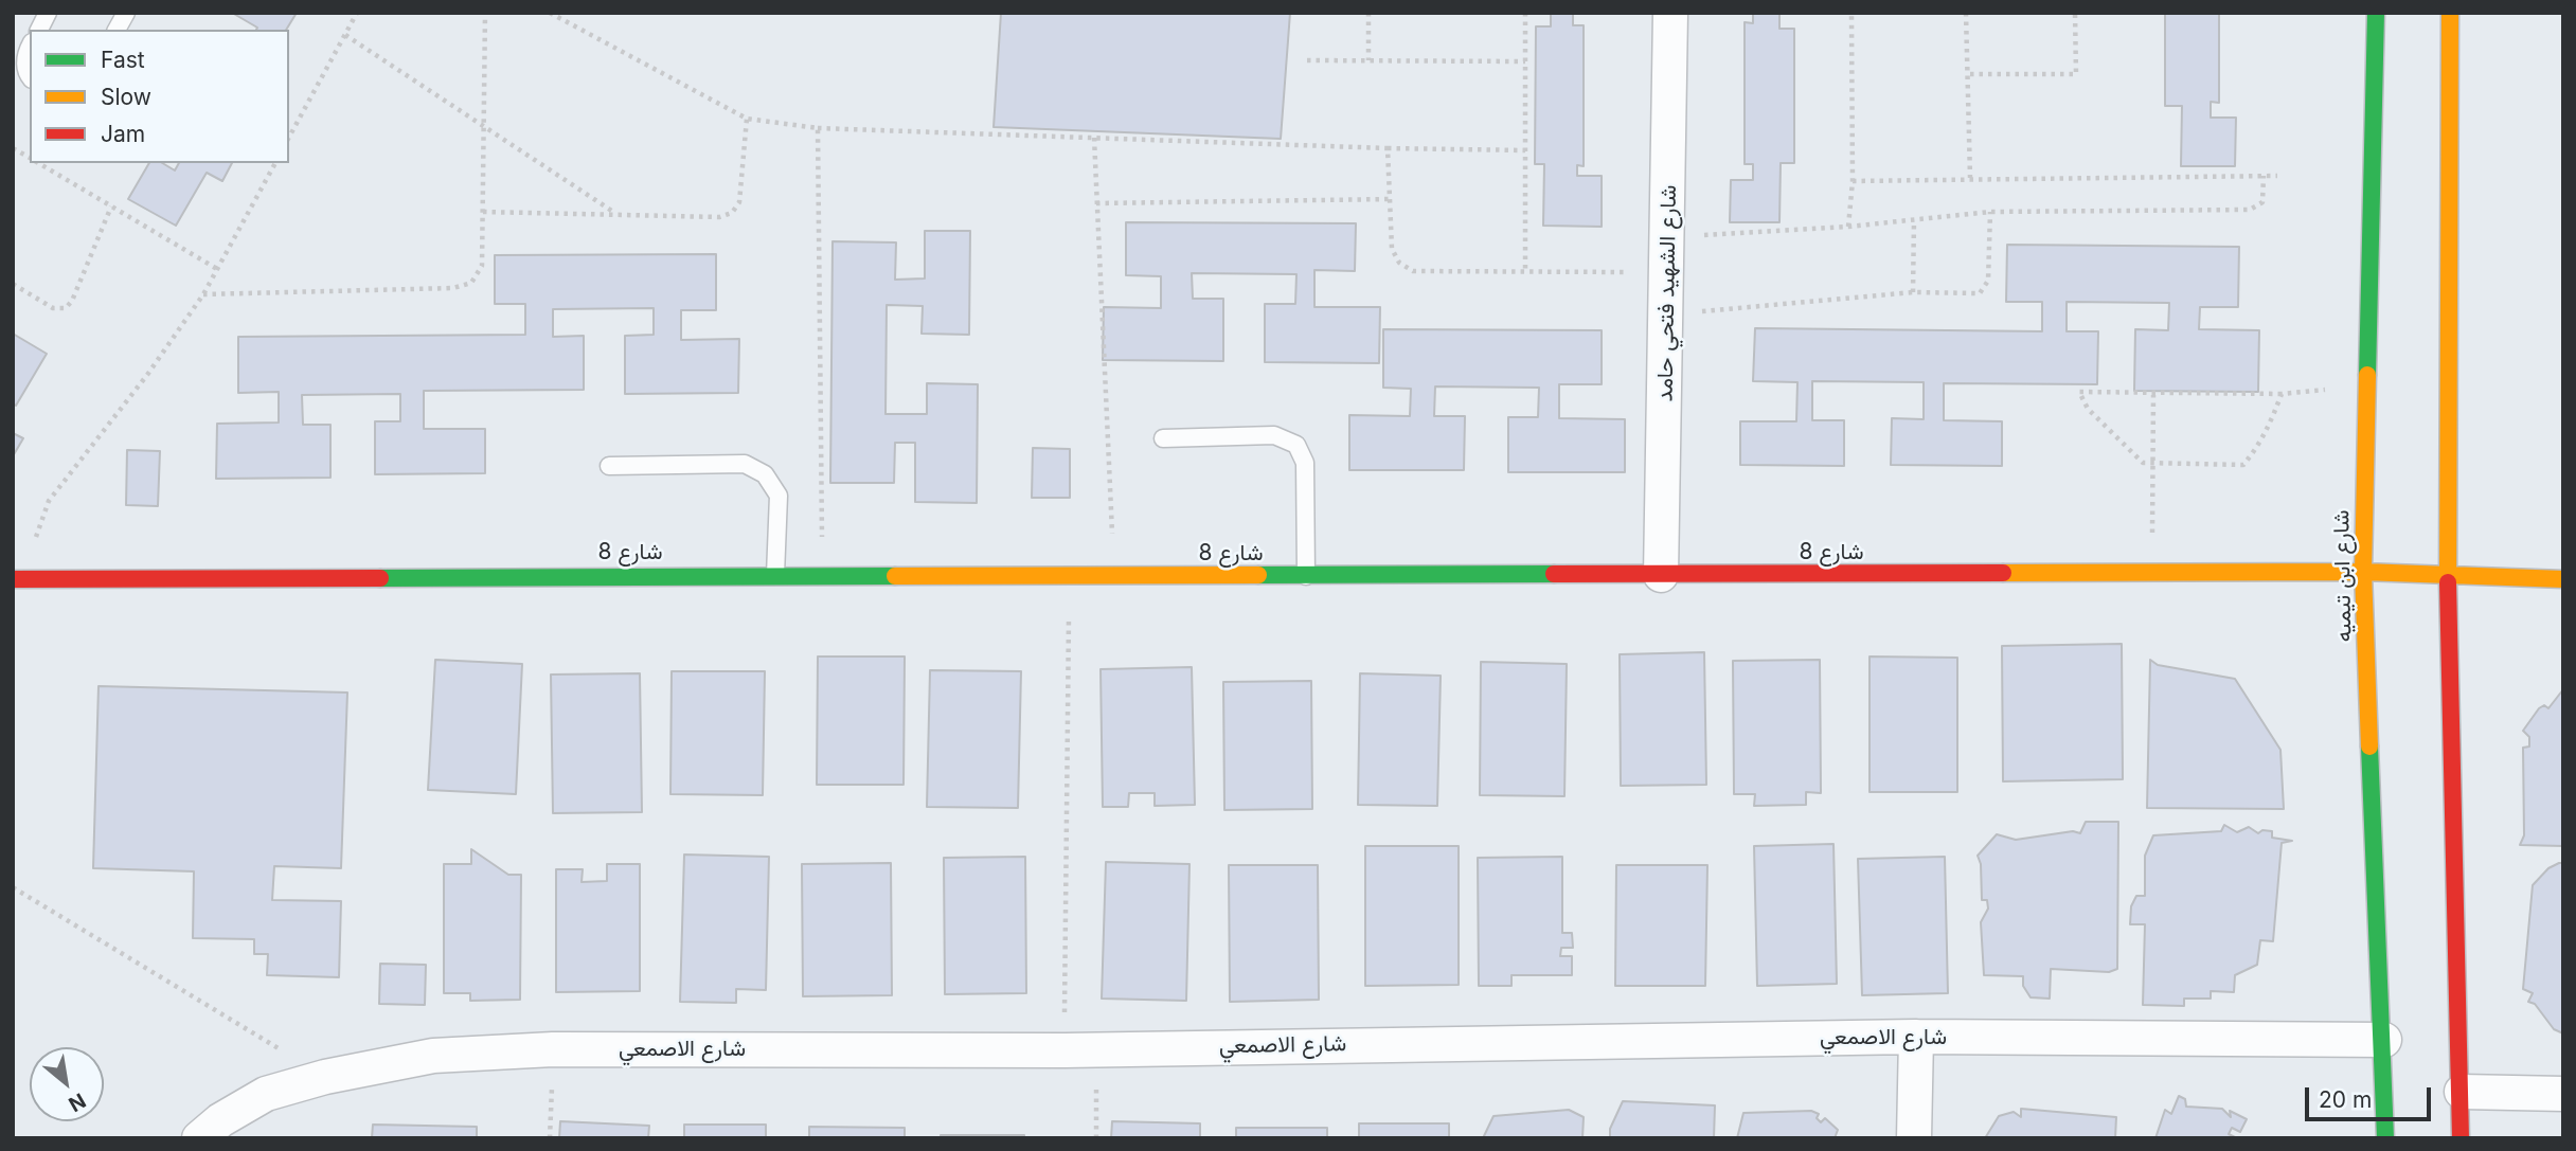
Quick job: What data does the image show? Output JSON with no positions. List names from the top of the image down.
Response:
{
  "streets": {
    "street": [
      "شارع الشهيد فتحي حامد",
      "شارع 8",
      "شارع ابن تيميه",
      "شارع الاصمعي"
    ]
  },
  "crossings": [
    ["شارع الشهيد فتحي حامد", "شارع 8"],
    ["شارع 8", "شارع ابن تيميه"],
    ["شارع ابن تيميه", "شارع الاصمعي"]
  ],
  "legend": ["Fast", "Slow", "Jam"],
  "scale_bar": "20 m",
  "north": "bottom right"
}
